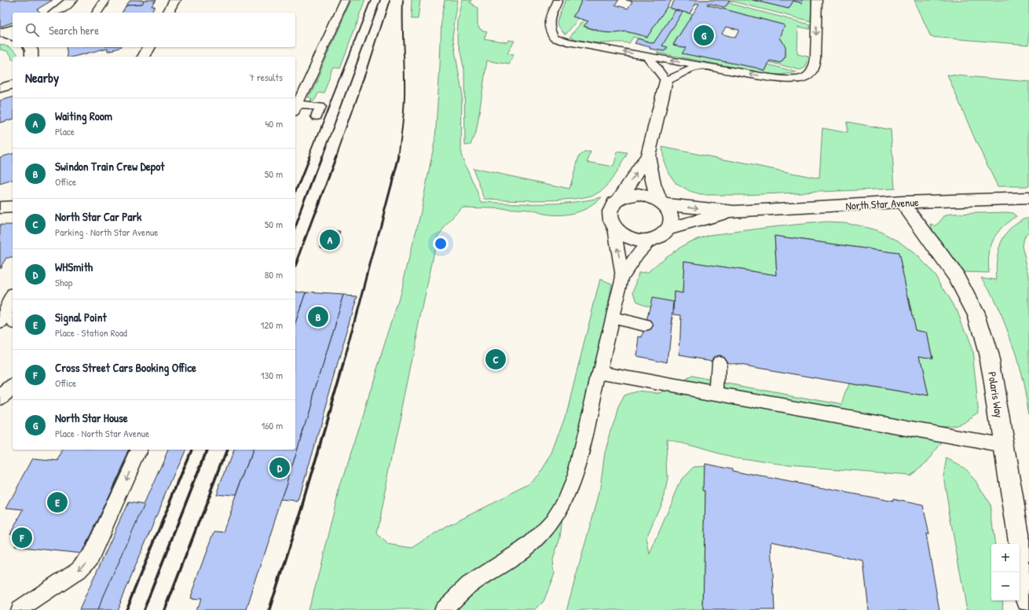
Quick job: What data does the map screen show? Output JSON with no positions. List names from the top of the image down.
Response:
{
  "streets": {
    "street": ["North Star Avenue", "Polaris Way"]
  },
  "crossings": [
    ["North Star Avenue", "Polaris Way"]
  ],
  "page": {
    "search": "Search here",
    "pins": [
      "G",
      "A",
      "B",
      "C",
      "D",
      "E",
      "F"
    ],
    "heading": ["Nearby", "7 results"],
    "list": [
      {
        "mark": "A",
        "name": "Waiting Room",
        "note": "Place",
        "value": "40 m"
      },
      {
        "mark": "B",
        "name": "Swindon Train Crew Depot",
        "note": "Office",
        "value": "50 m"
      },
      {
        "mark": "C",
        "name": "North Star Car Park",
        "note": "Parking · North Star Avenue",
        "value": "50 m"
      },
      {
        "mark": "D",
        "name": "WHSmith",
        "note": "Shop",
        "value": "80 m"
      },
      {
        "mark": "E",
        "name": "Signal Point",
        "note": "Place · Station Road",
        "value": "120 m"
      },
      {
        "mark": "F",
        "name": "Cross Street Cars Booking Office",
        "note": "Office",
        "value": "130 m"
      },
      {
        "mark": "G",
        "name": "North Star House",
        "note": "Place · North Star Avenue",
        "value": "160 m"
      }
    ],
    "map_buttons": ["+", "−"]
  }
}
